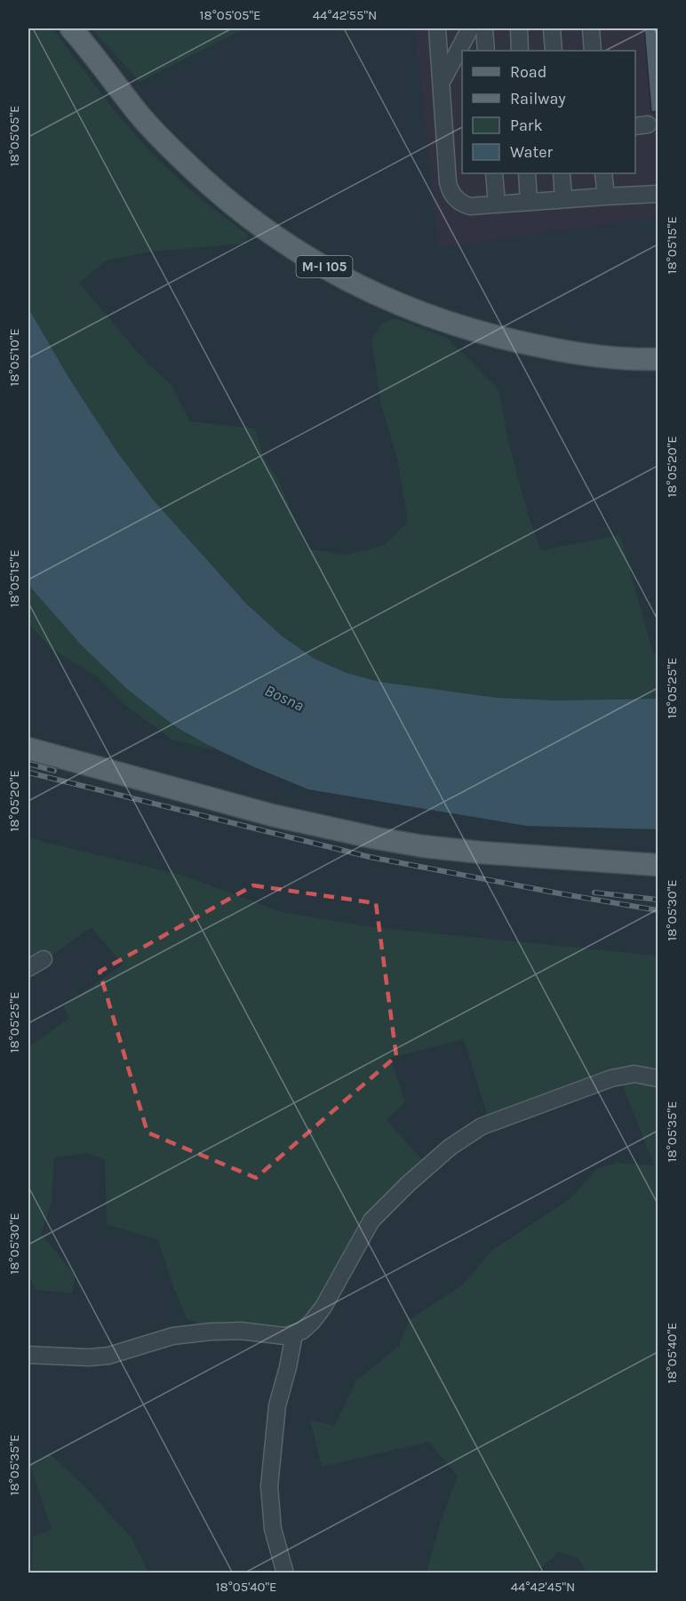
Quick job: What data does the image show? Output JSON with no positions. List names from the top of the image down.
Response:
{
  "streets": {
    "main road": ["M-I 105"]
  },
  "water": ["Bosna"],
  "legend": [
    "Road",
    "Railway",
    "Park",
    "Water"
  ],
  "coordinates": [
    "18°05'05\"E",
    "44°42'55\"N",
    "18°05'15\"E",
    "18°05'10\"E",
    "18°05'20\"E",
    "18°05'25\"E",
    "18°05'30\"E",
    "18°05'35\"E",
    "18°05'40\"E",
    "44°42'45\"N"
  ]
}
